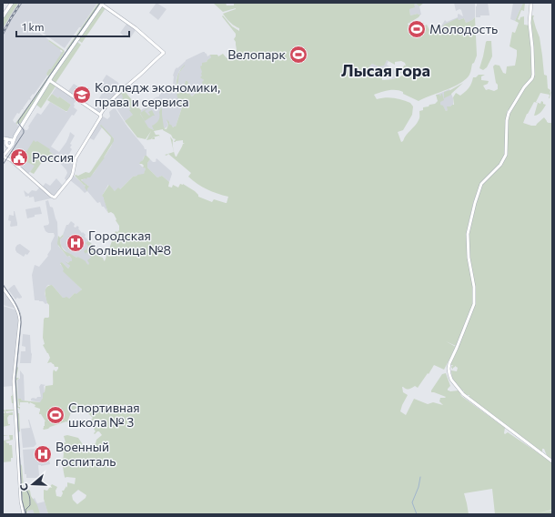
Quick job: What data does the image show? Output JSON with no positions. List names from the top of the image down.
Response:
{
  "districts": ["Лысая гора"],
  "places": {
    "sports": ["Молодость", "Велопарк", "Спортивная школа № 3"],
    "school or university": ["Колледж экономики, права и сервиса"],
    "public building": ["Россия"],
    "hospital": ["Городская больница №8", "Военный госпиталь"]
  },
  "scale_bar": "1 km",
  "north": "left"
}
